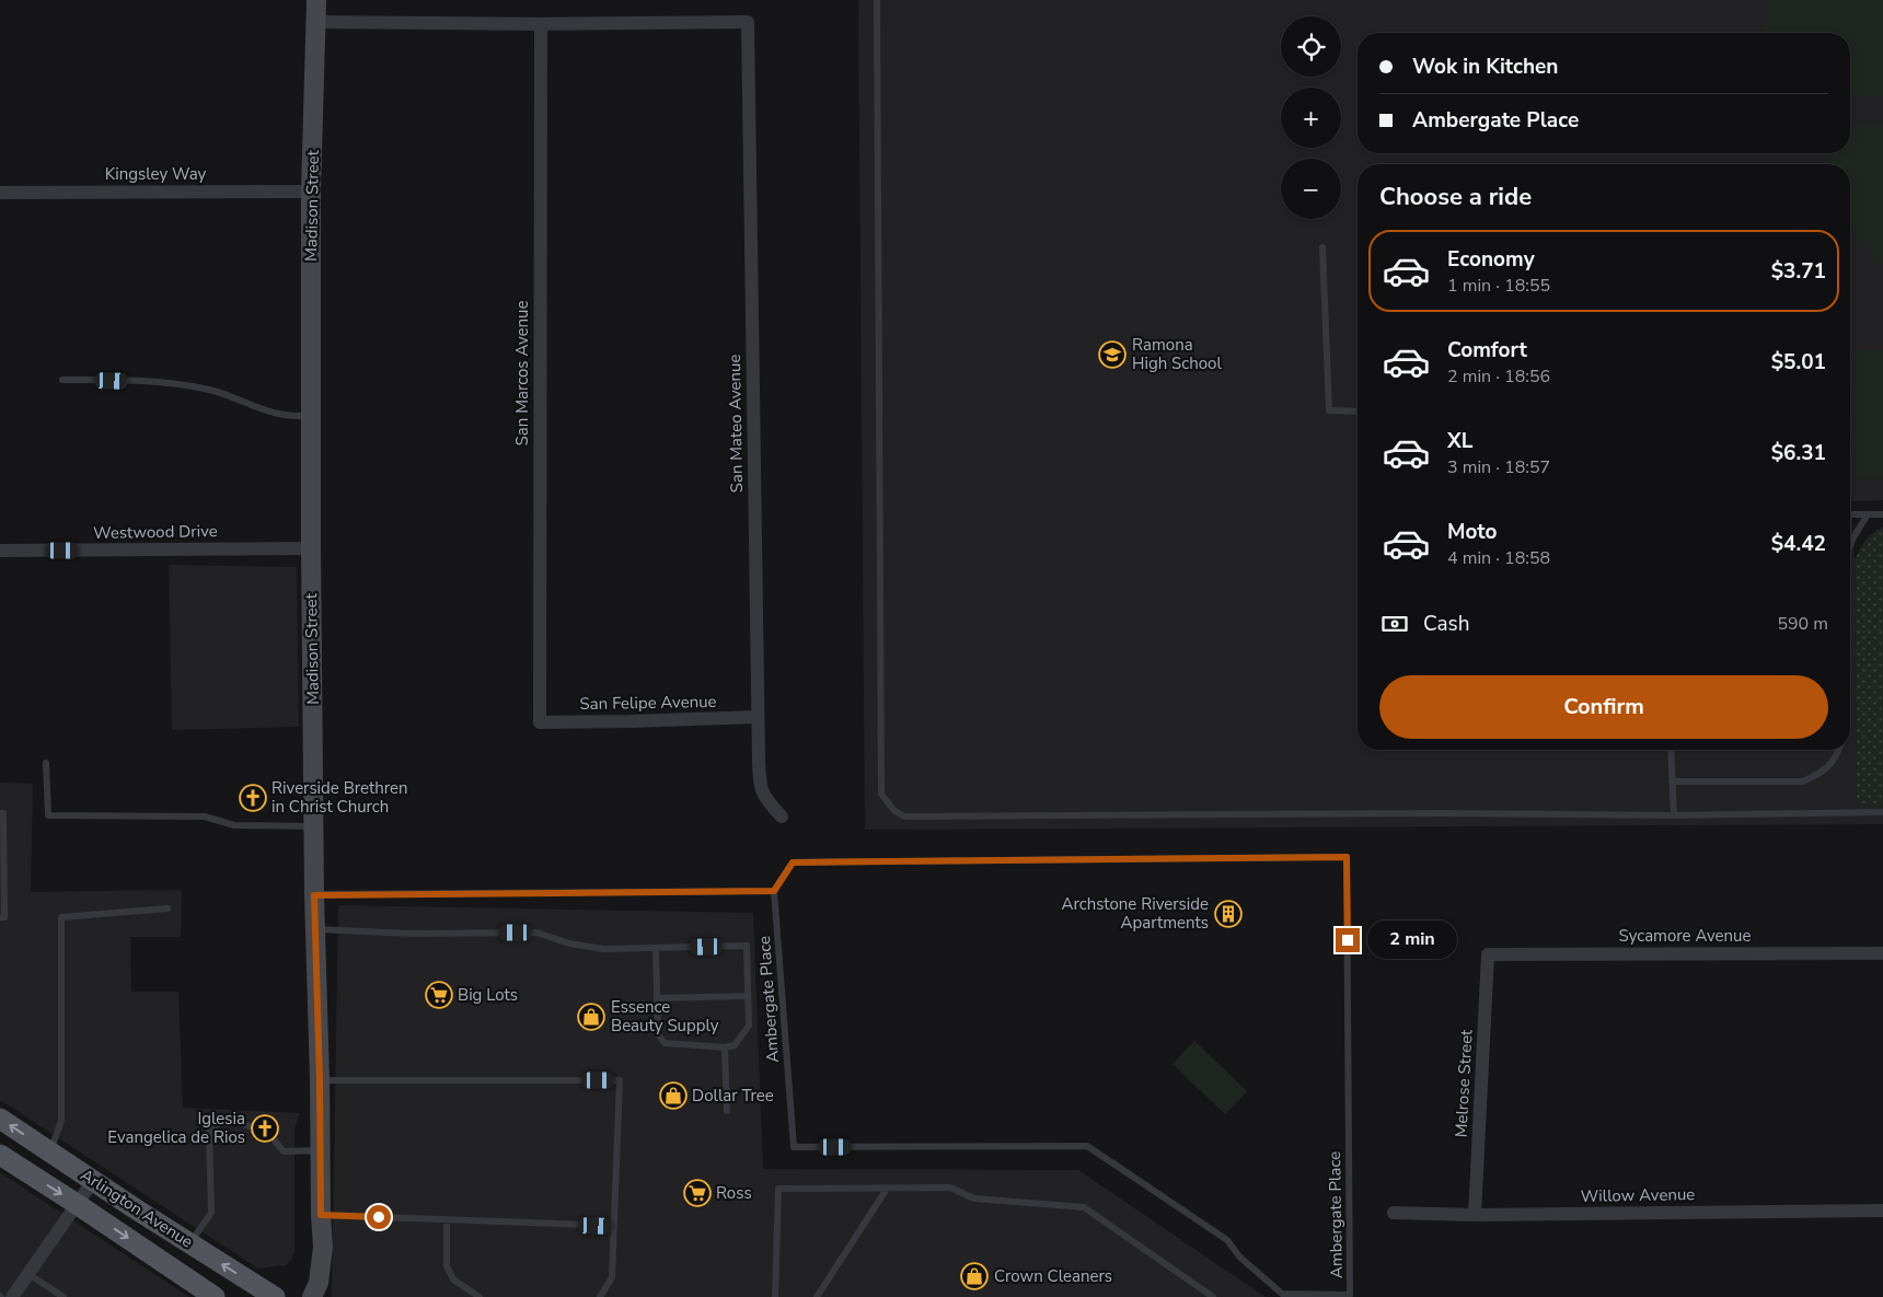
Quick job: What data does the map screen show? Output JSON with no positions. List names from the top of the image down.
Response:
{
  "streets": {
    "main road": ["Madison Street", "Arlington Avenue"],
    "street": [
      "Kingsley Way",
      "San Marcos Avenue",
      "San Mateo Avenue",
      "Westwood Drive",
      "San Felipe Avenue",
      "Sycamore Avenue",
      "Melrose Street",
      "Willow Avenue"
    ],
    "lane": ["Ambergate Place"]
  },
  "crossings": [
    ["Kingsley Way", "Madison Street"],
    ["Madison Street", "Westwood Drive"],
    ["San Marcos Avenue", "San Mateo Avenue"],
    ["San Marcos Avenue", "San Felipe Avenue"],
    ["San Mateo Avenue", "San Felipe Avenue"],
    ["Sycamore Avenue", "Melrose Street"],
    ["Melrose Street", "Willow Avenue"]
  ],
  "places": {
    "school or university": ["Ramona High School"],
    "church": ["Riverside Brethren in Christ Church", "Iglesia Evangelica de Rios"],
    "building": ["Archstone Riverside Apartments"],
    "supermarket": ["Big Lots", "Ross"],
    "shop": ["Essence Beauty Supply", "Dollar Tree", "Crown Cleaners"]
  },
  "page": {
    "map_buttons": ["+", "−"],
    "banner": ["Wok in Kitchen", "Ambergate Place"],
    "heading": "Choose a ride",
    "list": [
      {
        "name": "Economy",
        "note": "1 min · 18:55",
        "value": "$3.71"
      },
      {
        "name": "Comfort",
        "note": "2 min · 18:56",
        "value": "$5.01"
      },
      {
        "name": "XL",
        "note": "3 min · 18:57",
        "value": "$6.31"
      },
      {
        "name": "Moto",
        "note": "4 min · 18:58",
        "value": "$4.42"
      }
    ],
    "pay": ["Cash", "590 m"],
    "buttons": "Confirm",
    "bubble": "2 min"
  }
}
